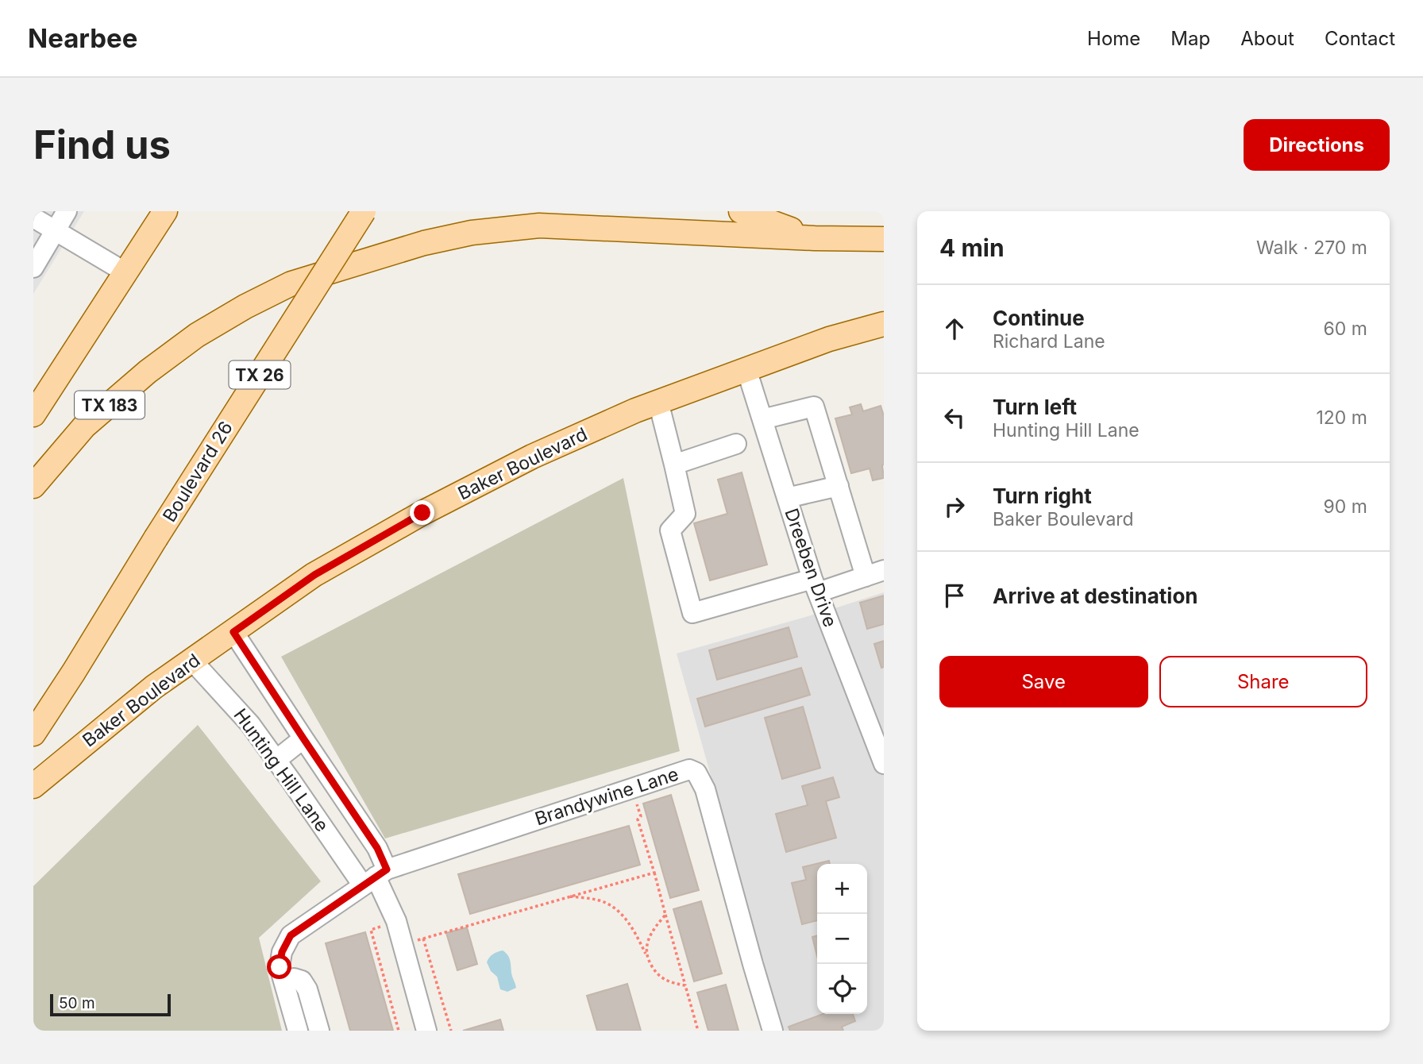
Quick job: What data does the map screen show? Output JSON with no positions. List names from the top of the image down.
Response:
{
  "streets": {
    "main road": [
      "TX 26",
      "TX 183",
      "Baker Boulevard",
      "Boulevard 26"
    ],
    "street": ["Dreeben Drive", "Hunting Hill Lane", "Brandywine Lane"]
  },
  "crossings": [
    ["Baker Boulevard", "Dreeben Drive"],
    ["Baker Boulevard", "Hunting Hill Lane"],
    ["Hunting Hill Lane", "Brandywine Lane"]
  ],
  "scale_bar": "50 m",
  "page": {
    "header": "Nearbee",
    "nav": [
      "Home",
      "Map",
      "About",
      "Contact"
    ],
    "buttons": [
      "Directions",
      ["Save", "Share"]
    ],
    "title": "Find us",
    "heading": ["4 min", "Walk · 270 m"],
    "list": [
      ["Continue", "Richard Lane", "60 m"],
      ["Turn left", "Hunting Hill Lane", "120 m"],
      ["Turn right", "Baker Boulevard", "90 m"],
      "Arrive at destination"
    ],
    "map_buttons": ["+", "−"],
    "scale": "50 m"
  }
}
